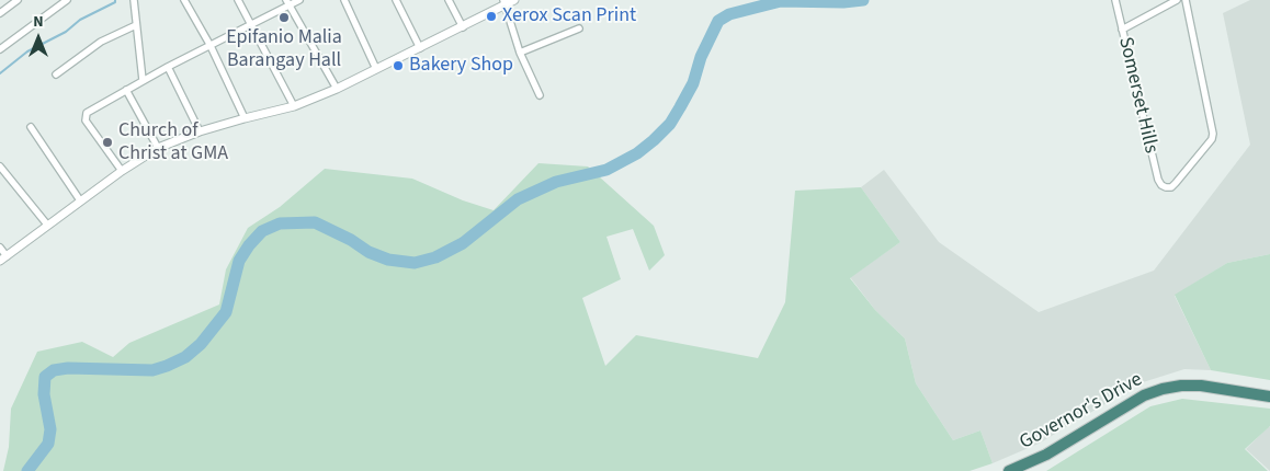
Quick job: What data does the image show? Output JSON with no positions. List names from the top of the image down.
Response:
{
  "streets": {
    "highway": ["Governor's Drive"],
    "street": ["Somerset Hills"]
  },
  "places": [
    "Xerox Scan Print",
    "Epifanio Malia Barangay Hall",
    "Bakery Shop",
    "Church of Christ at GMA"
  ],
  "north": "top"
}
